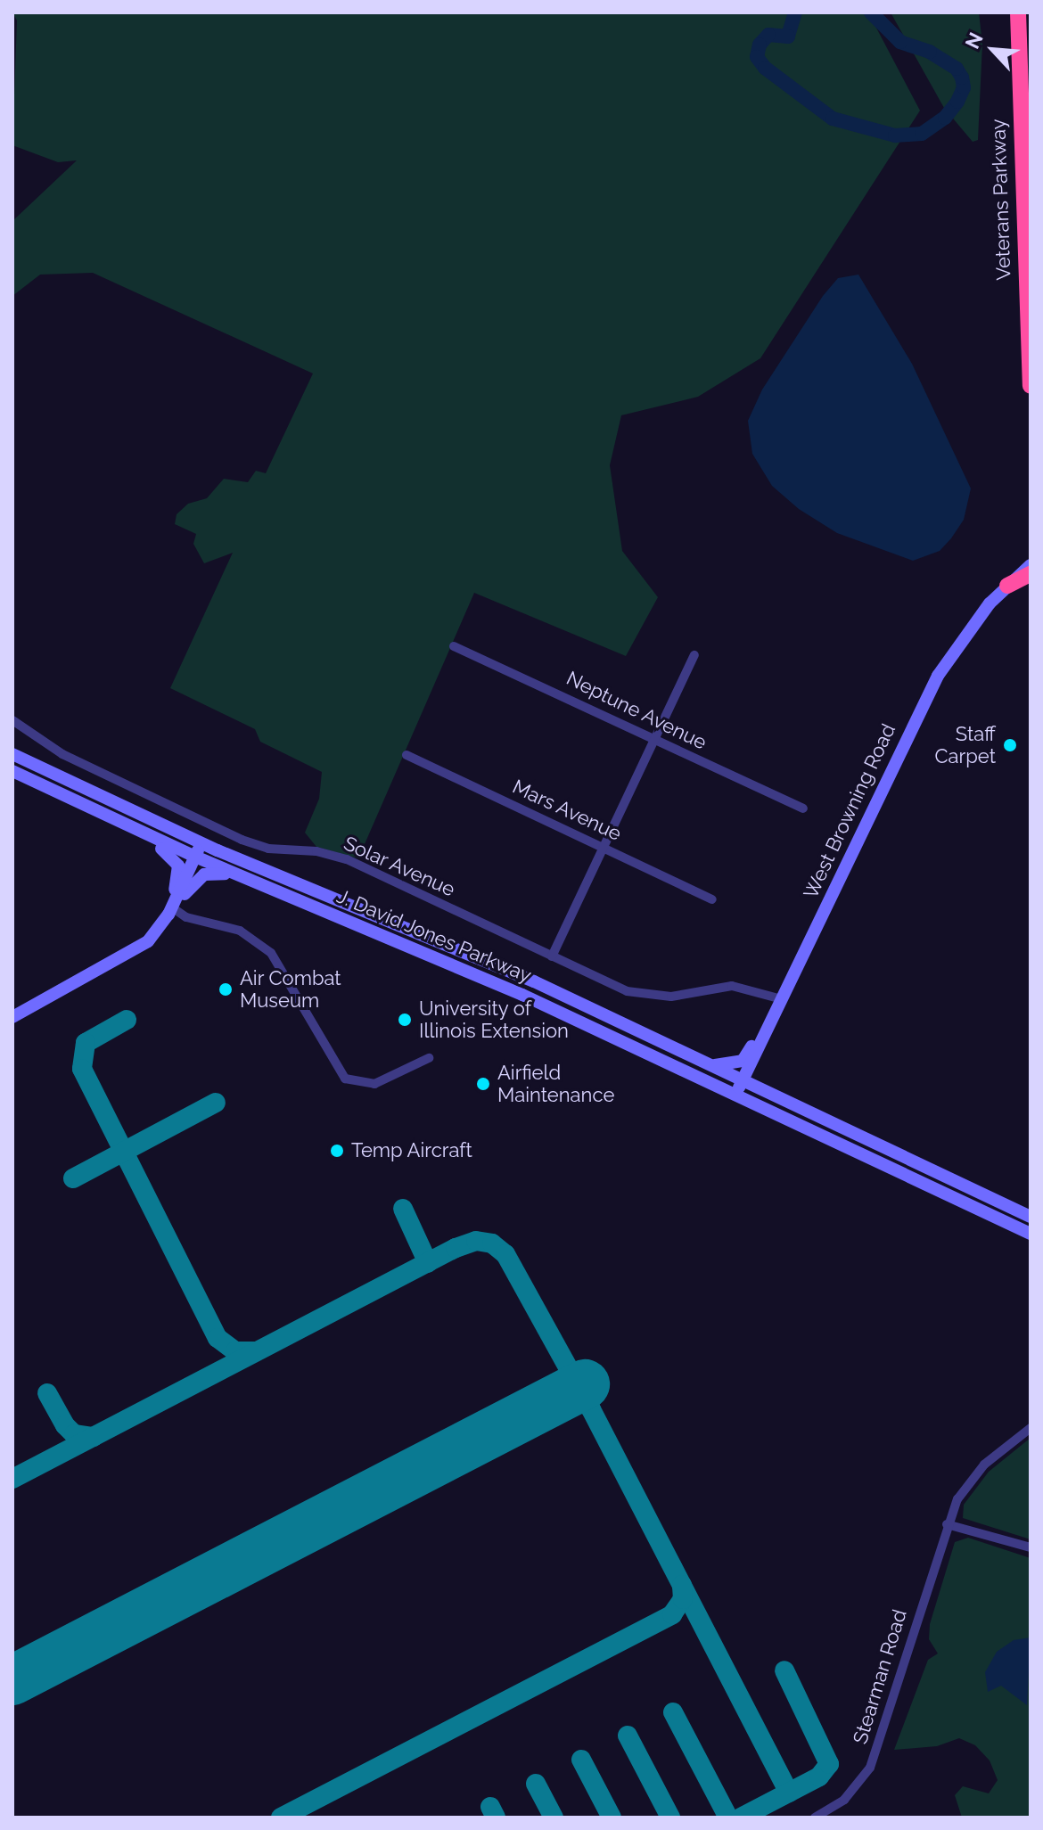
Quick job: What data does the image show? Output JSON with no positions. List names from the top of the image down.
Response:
{
  "streets": {
    "highway": ["Veterans Parkway"],
    "main road": ["West Browning Road", "J. David Jones Parkway"],
    "street": [
      "Neptune Avenue",
      "Mars Avenue",
      "Solar Avenue",
      "Stearman Road"
    ]
  },
  "crossings": [
    ["West Browning Road", "Solar Avenue"],
    ["West Browning Road", "J. David Jones Parkway"]
  ],
  "places": [
    "Staff Carpet",
    "Air Combat Museum",
    "University of Illinois Extension",
    "Airfield Maintenance",
    "Temp Aircraft"
  ],
  "north": "top left"
}
